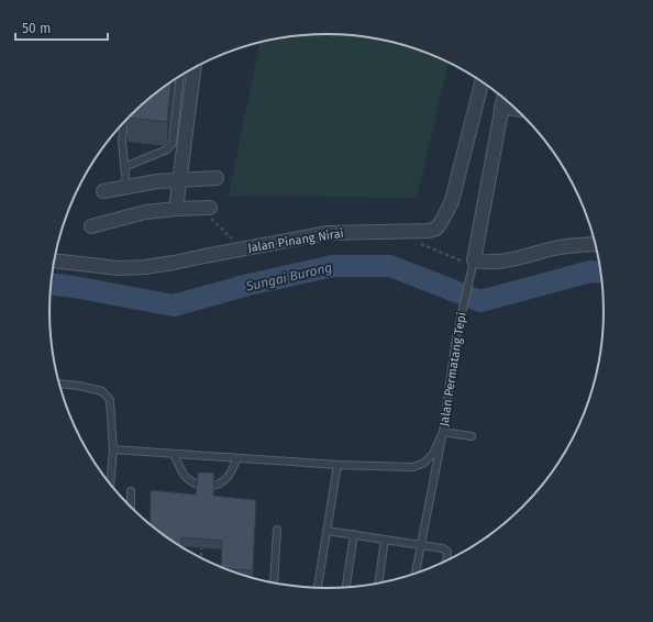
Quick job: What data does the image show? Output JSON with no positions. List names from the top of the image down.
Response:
{
  "streets": {
    "street": ["Jalan Pinang Nirai", "Jalan Permatang Tepi"]
  },
  "water": ["Sungai Burong"],
  "scale_bar": "50 m"
}
